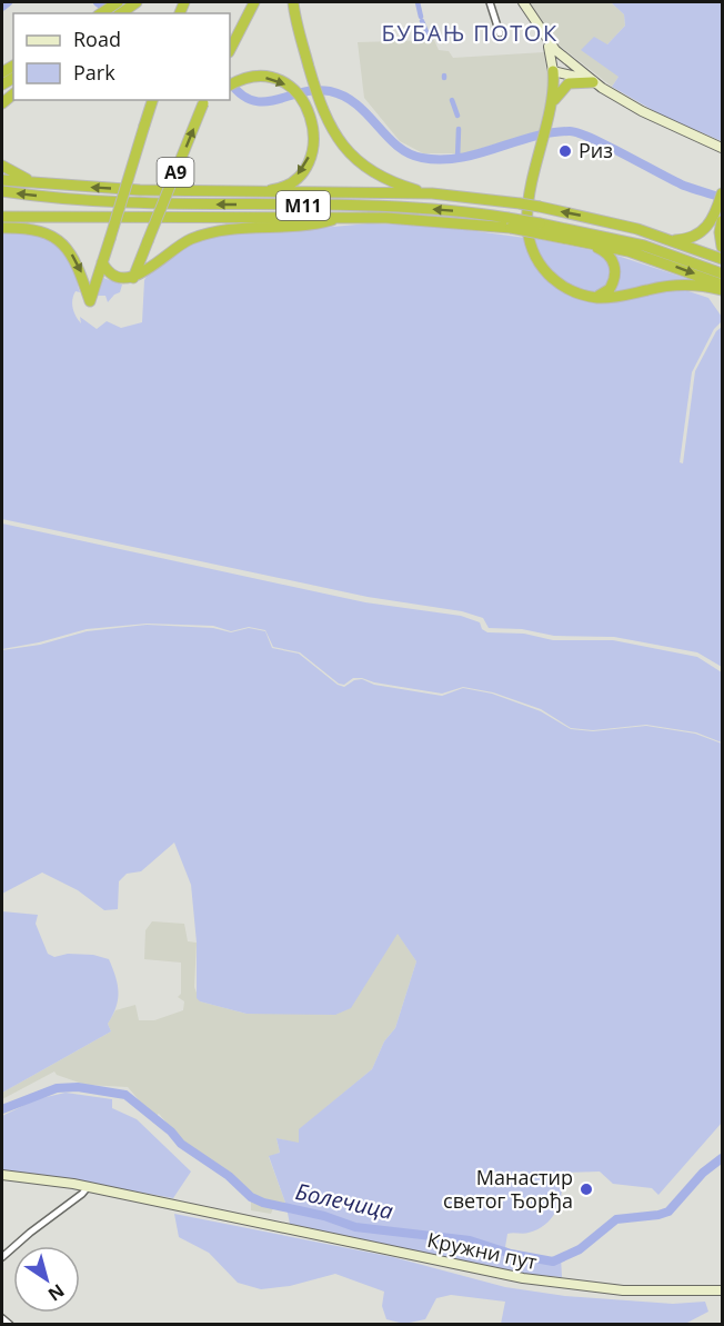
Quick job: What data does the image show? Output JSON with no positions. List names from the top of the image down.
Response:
{
  "streets": {
    "highway": ["A9", "M11"],
    "main road": ["Кружни пут"]
  },
  "districts": ["БУБАЊ ПОТОК"],
  "water": ["Болечица"],
  "places": ["Риз", "Манастир светог Ђорђа"],
  "legend": ["Road", "Park"],
  "north": "bottom right"
}
